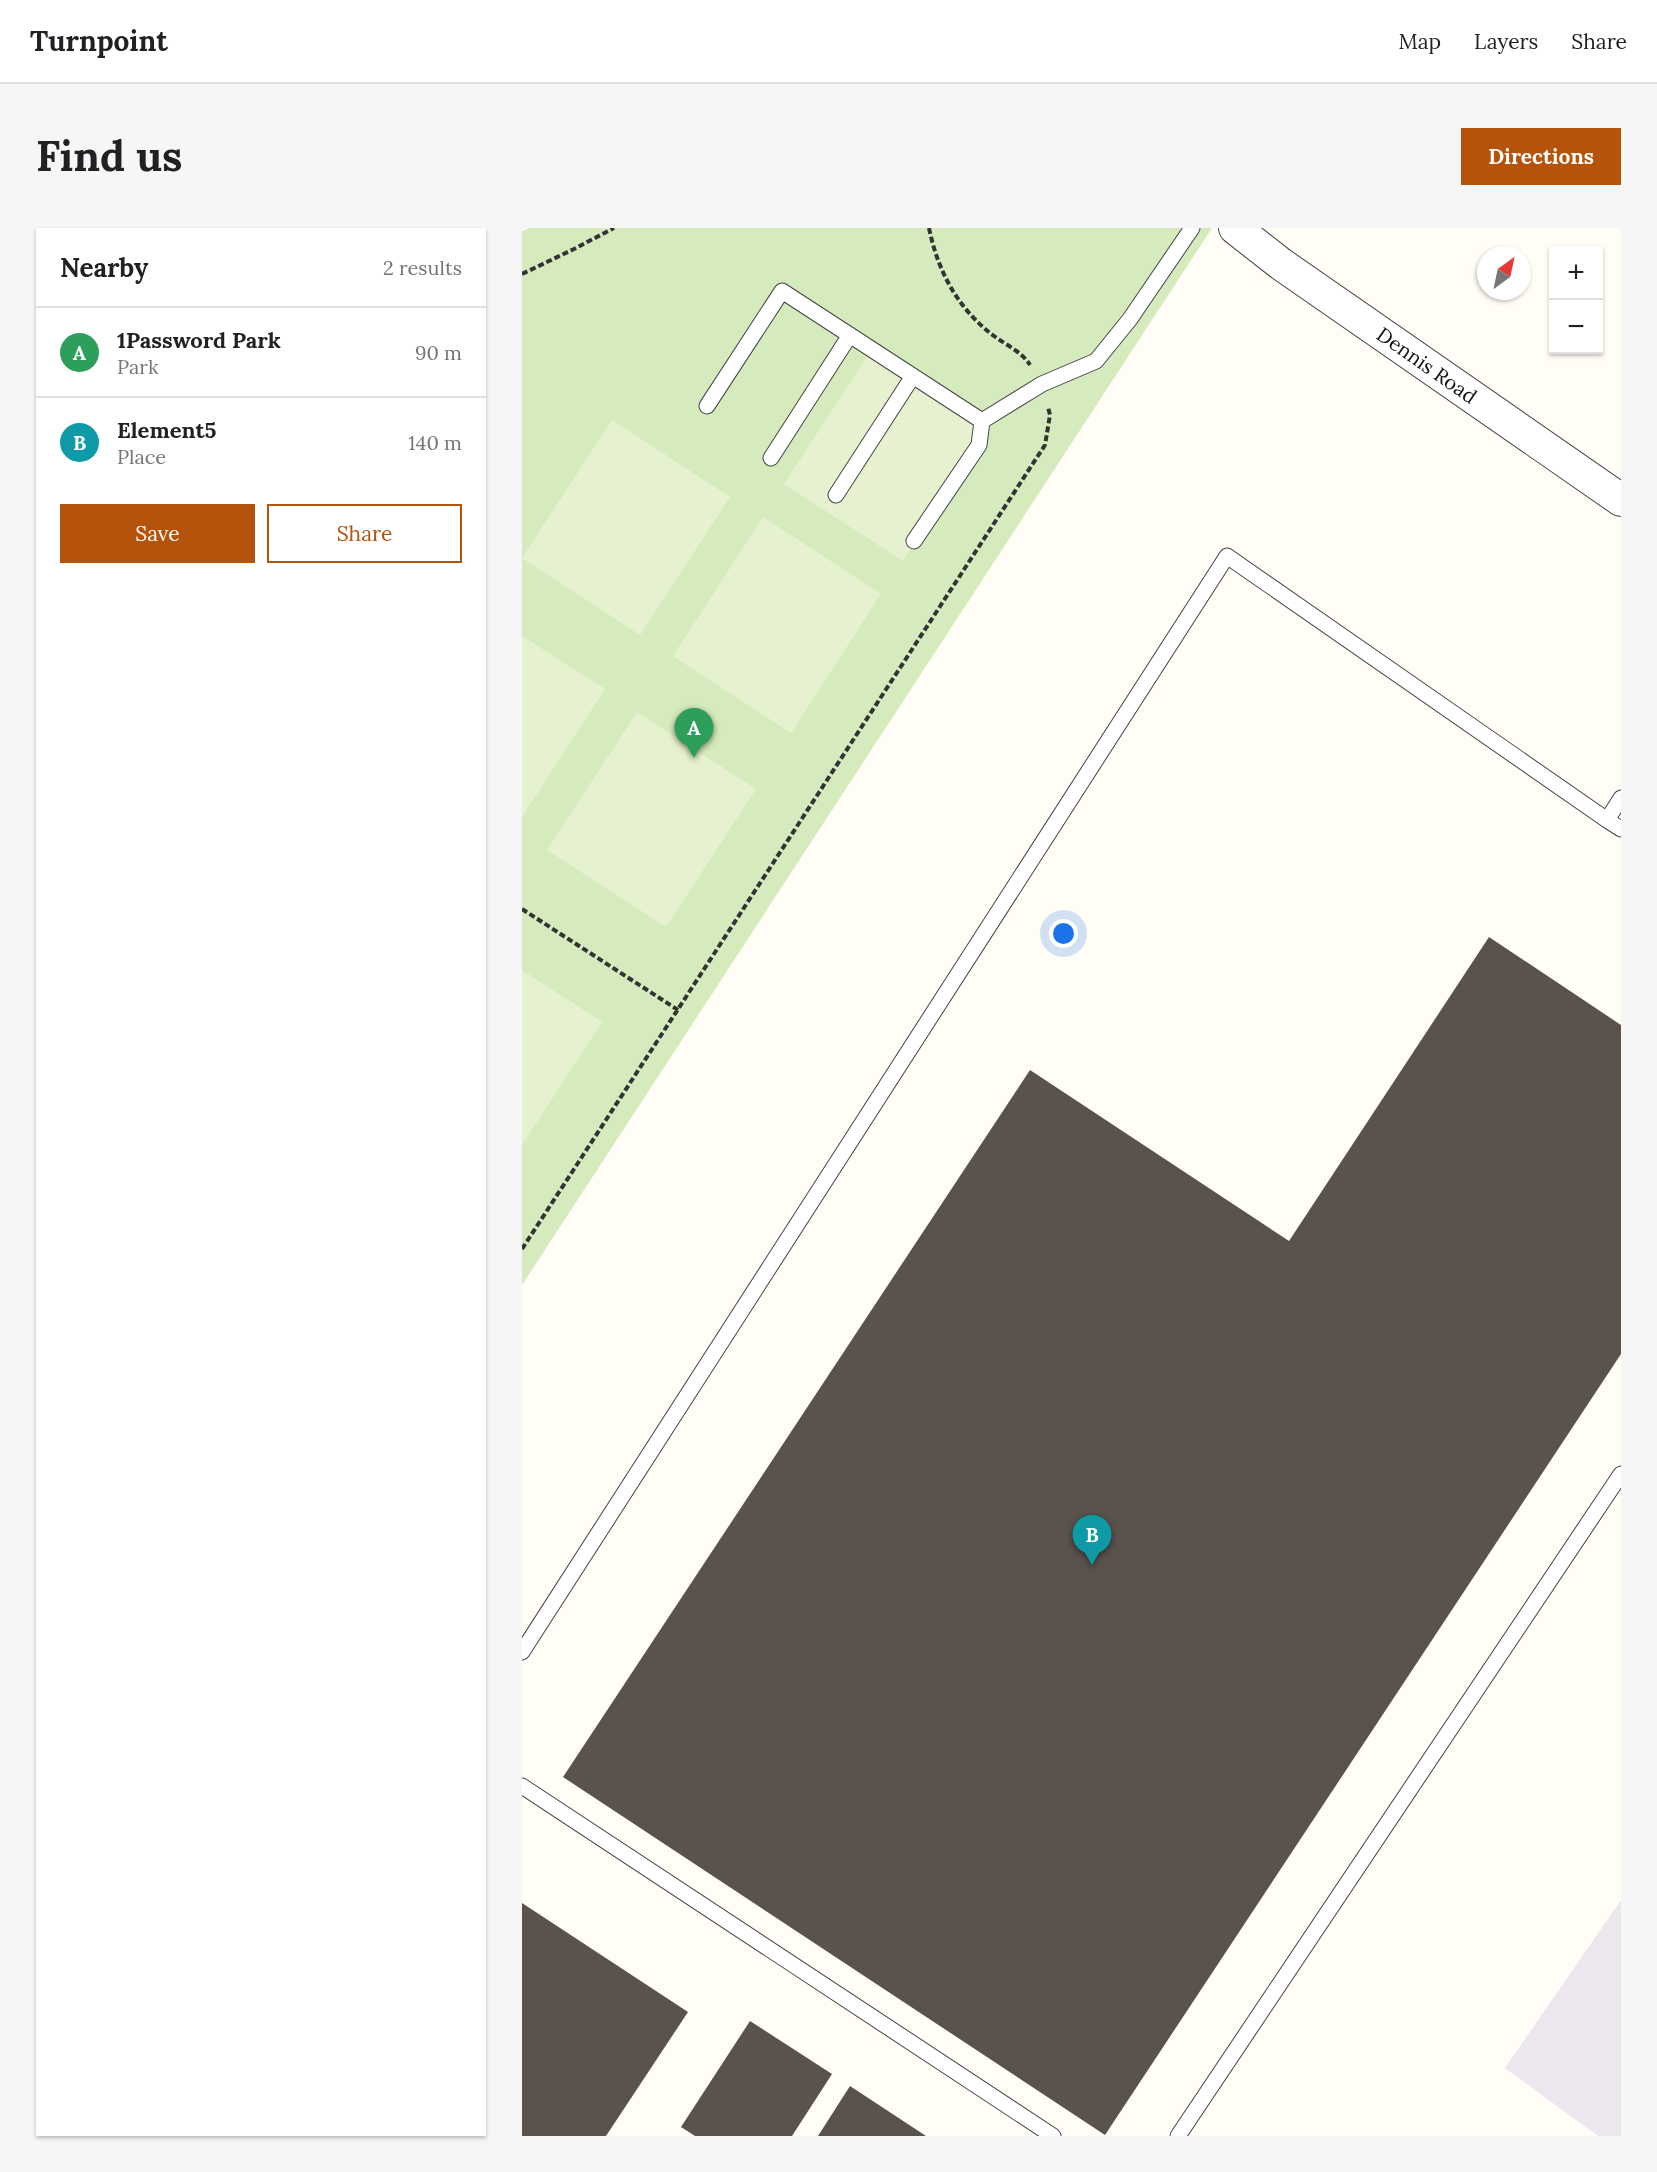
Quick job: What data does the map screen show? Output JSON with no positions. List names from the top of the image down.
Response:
{
  "streets": {
    "street": ["Dennis Road"]
  },
  "north": "top right",
  "page": {
    "header": "Turnpoint",
    "nav": ["Map", "Layers", "Share"],
    "buttons": [
      "Directions",
      ["Save", "Share"]
    ],
    "title": "Find us",
    "heading": ["Nearby", "2 results"],
    "map_buttons": ["+", "−"],
    "list": [
      {
        "mark": "A",
        "name": "1Password Park",
        "note": "Park",
        "value": "90 m"
      },
      {
        "mark": "B",
        "name": "Element5",
        "note": "Place",
        "value": "140 m"
      }
    ],
    "pins": ["A", "B"]
  }
}
